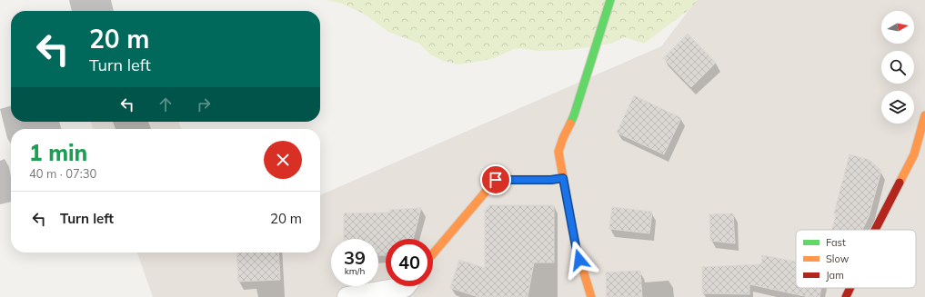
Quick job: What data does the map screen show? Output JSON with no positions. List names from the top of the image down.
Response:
{
  "legend": ["Fast", "Slow", "Jam"],
  "north": "right",
  "page": {
    "turn": ["20 m", "Turn left"],
    "heading": ["1 min", "40 m · 07:30"],
    "list": [
      {
        "name": "Turn left",
        "value": "20 m"
      }
    ],
    "speed": "39 km/h",
    "limit": "40"
  }
}
